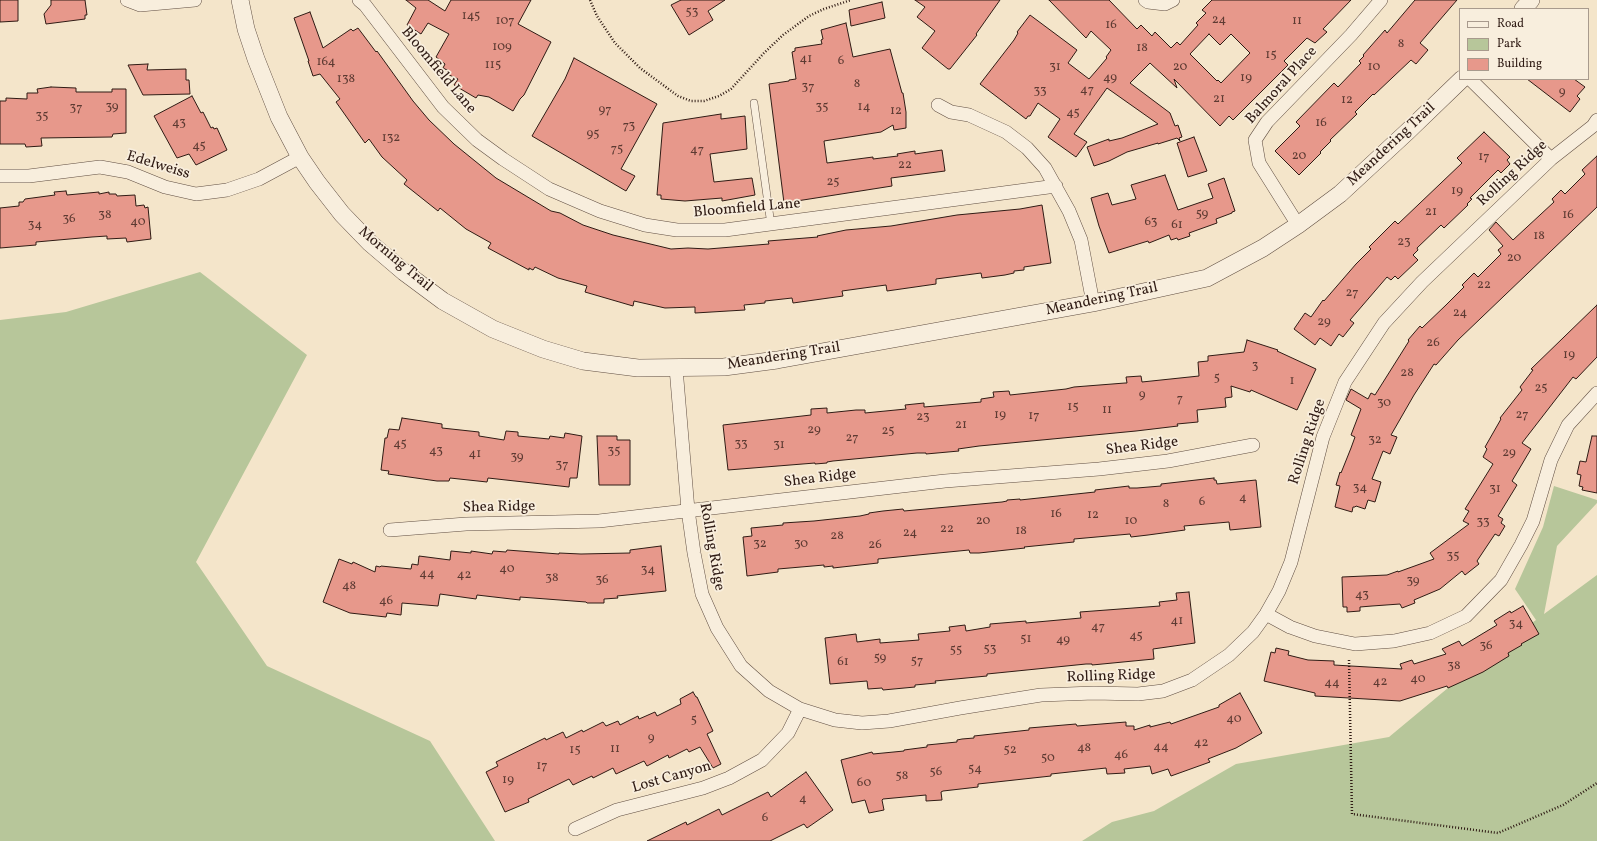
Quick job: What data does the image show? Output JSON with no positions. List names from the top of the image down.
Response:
{
  "streets": {
    "street": [
      "Bloomfield Lane",
      "Balmoral Place",
      "Meandering Trail",
      "Edelweiss",
      "Rolling Ridge",
      "Morning Trail",
      "Shea Ridge",
      "Lost Canyon"
    ]
  },
  "crossings": [
    ["Balmoral Place", "Meandering Trail"],
    ["Meandering Trail", "Rolling Ridge"],
    ["Meandering Trail", "Morning Trail"],
    ["Edelweiss", "Morning Trail"],
    ["Rolling Ridge", "Morning Trail"],
    ["Rolling Ridge", "Shea Ridge"],
    ["Rolling Ridge", "Lost Canyon"]
  ],
  "house_numbers": [
    "53",
    "145",
    "24",
    "107",
    "11",
    "16",
    "8",
    "109",
    "18",
    "15",
    "41",
    "6",
    "164",
    "115",
    "31",
    "20",
    "10",
    "49",
    "19",
    "138",
    "8",
    "37",
    "47",
    "33",
    "9",
    "21",
    "12",
    "39",
    "35",
    "14",
    "37",
    "97",
    "12",
    "45",
    "35",
    "43",
    "16",
    "73",
    "95",
    "132",
    "45",
    "75",
    "47",
    "20",
    "17",
    "22",
    "25",
    "19",
    "21",
    "59",
    "38",
    "16",
    "36",
    "40",
    "63",
    "34",
    "61",
    "18",
    "23",
    "20",
    "22",
    "27",
    "24",
    "29",
    "26",
    "19",
    "3",
    "28",
    "5",
    "1",
    "25",
    "9",
    "7",
    "30",
    "15",
    "11",
    "19",
    "27",
    "17",
    "23",
    "21",
    "29",
    "25",
    "27",
    "32",
    "45",
    "33",
    "31",
    "43",
    "35",
    "29",
    "41",
    "39",
    "37",
    "34",
    "31",
    "4",
    "6",
    "8",
    "16",
    "12",
    "20",
    "10",
    "33",
    "22",
    "18",
    "24",
    "28",
    "32",
    "30",
    "26",
    "35",
    "40",
    "34",
    "44",
    "42",
    "38",
    "36",
    "39",
    "48",
    "43",
    "46",
    "41",
    "34",
    "47",
    "45",
    "51",
    "49",
    "36",
    "53",
    "55",
    "59",
    "57",
    "61",
    "38",
    "40",
    "42",
    "44",
    "40",
    "5",
    "9",
    "42",
    "44",
    "48",
    "11",
    "15",
    "52",
    "46",
    "50",
    "17",
    "54",
    "56",
    "58",
    "19",
    "60",
    "4",
    "6"
  ],
  "legend": ["Road", "Park", "Building"]
}
